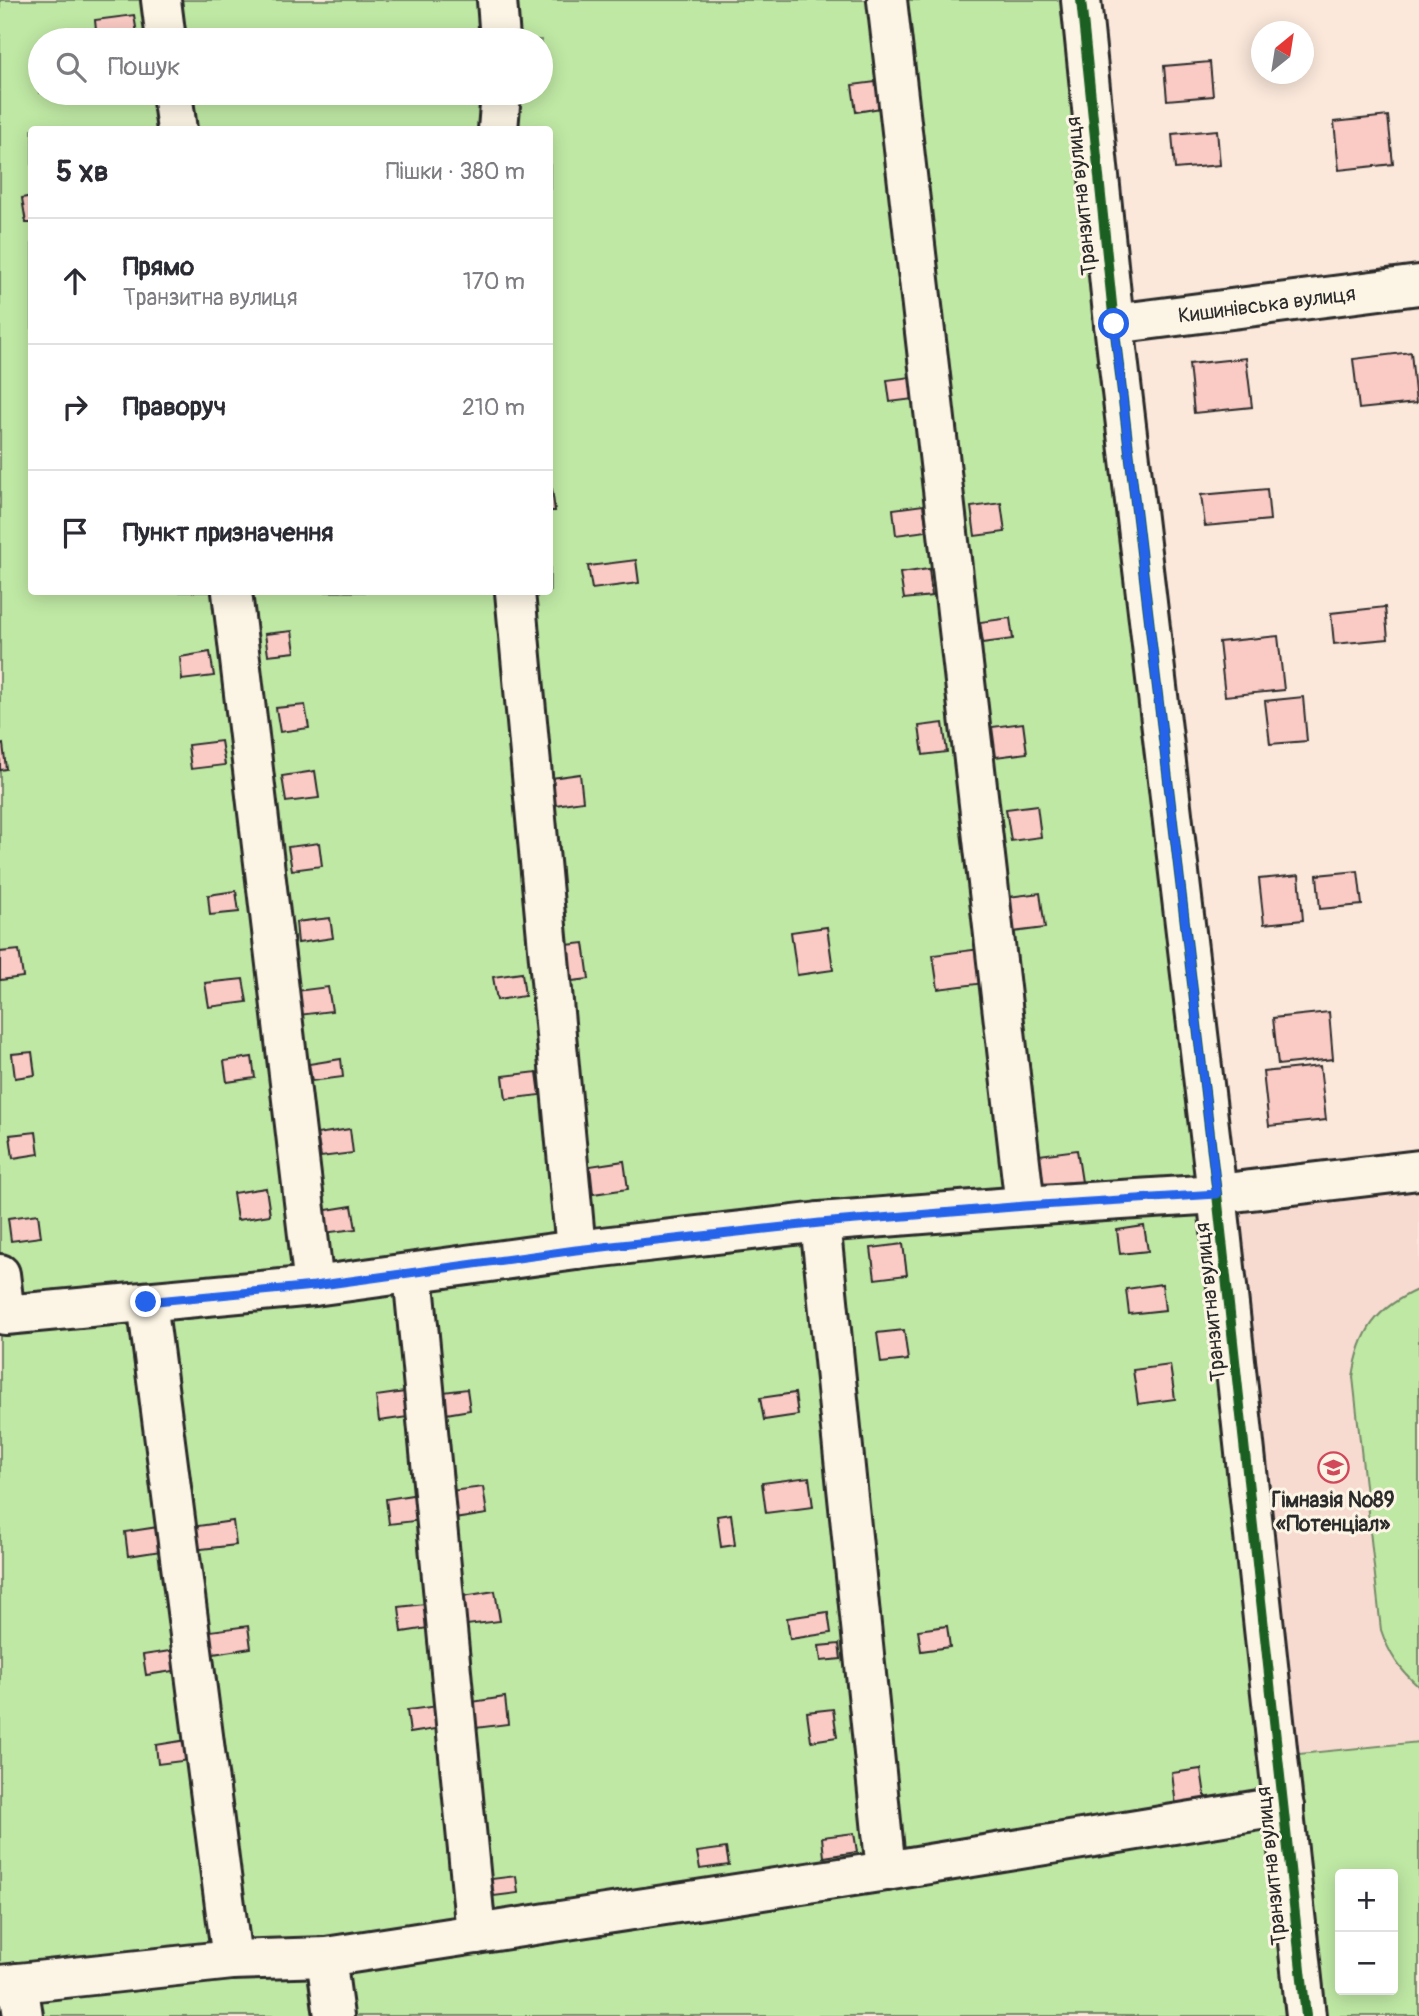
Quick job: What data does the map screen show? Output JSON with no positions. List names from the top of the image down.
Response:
{
  "streets": {
    "street": ["Транзитна вулиця", "Кишинівська вулиця"]
  },
  "crossings": [
    ["Транзитна вулиця", "Кишинівська вулиця"]
  ],
  "places": {
    "school or university": ["Гімназія №89 «Потенціал»"]
  },
  "north": "top right",
  "page": {
    "search": "Пошук",
    "heading": ["5 хв", "Пішки · 380 m"],
    "list": [
      ["Прямо", "Транзитна вулиця", "170 m"],
      ["Праворуч", "210 m"],
      "Пункт призначення"
    ],
    "map_buttons": ["+", "−"]
  }
}
